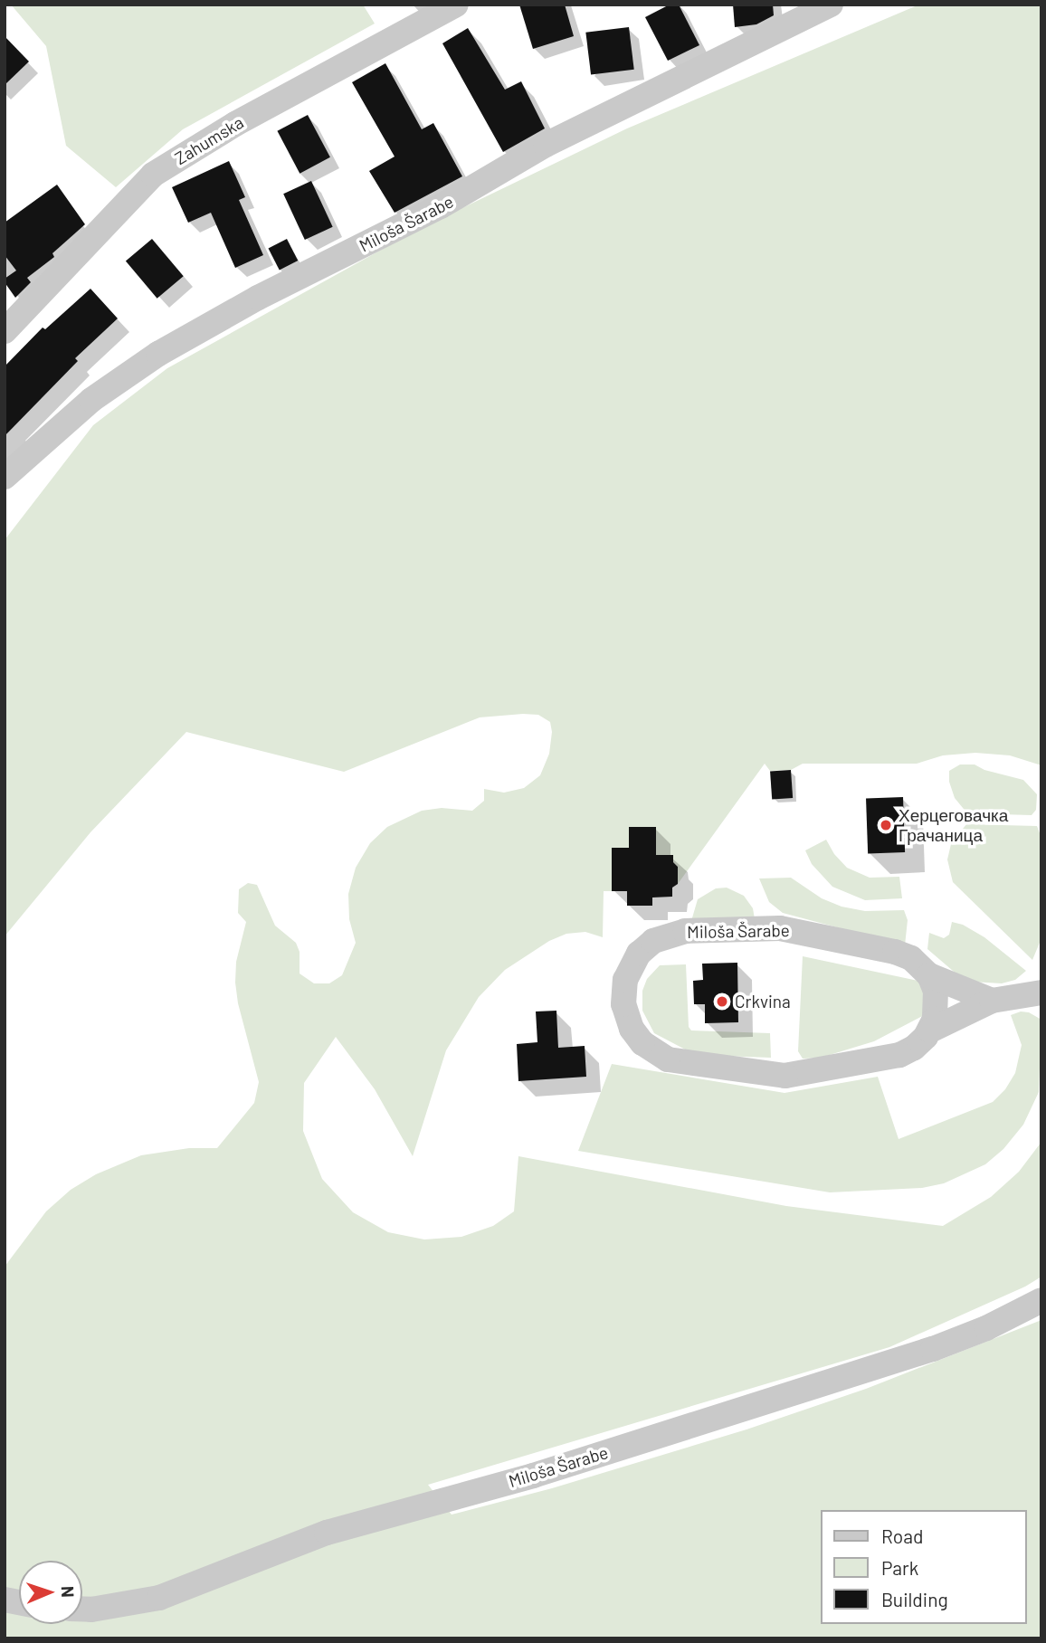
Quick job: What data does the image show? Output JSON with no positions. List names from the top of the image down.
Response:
{
  "streets": {
    "street": ["Zahumska", "Miloša Šarabe"]
  },
  "places": ["Херцеговачка Грачаница", "Crkvina"],
  "legend": ["Road", "Park", "Building"],
  "north": "right"
}
